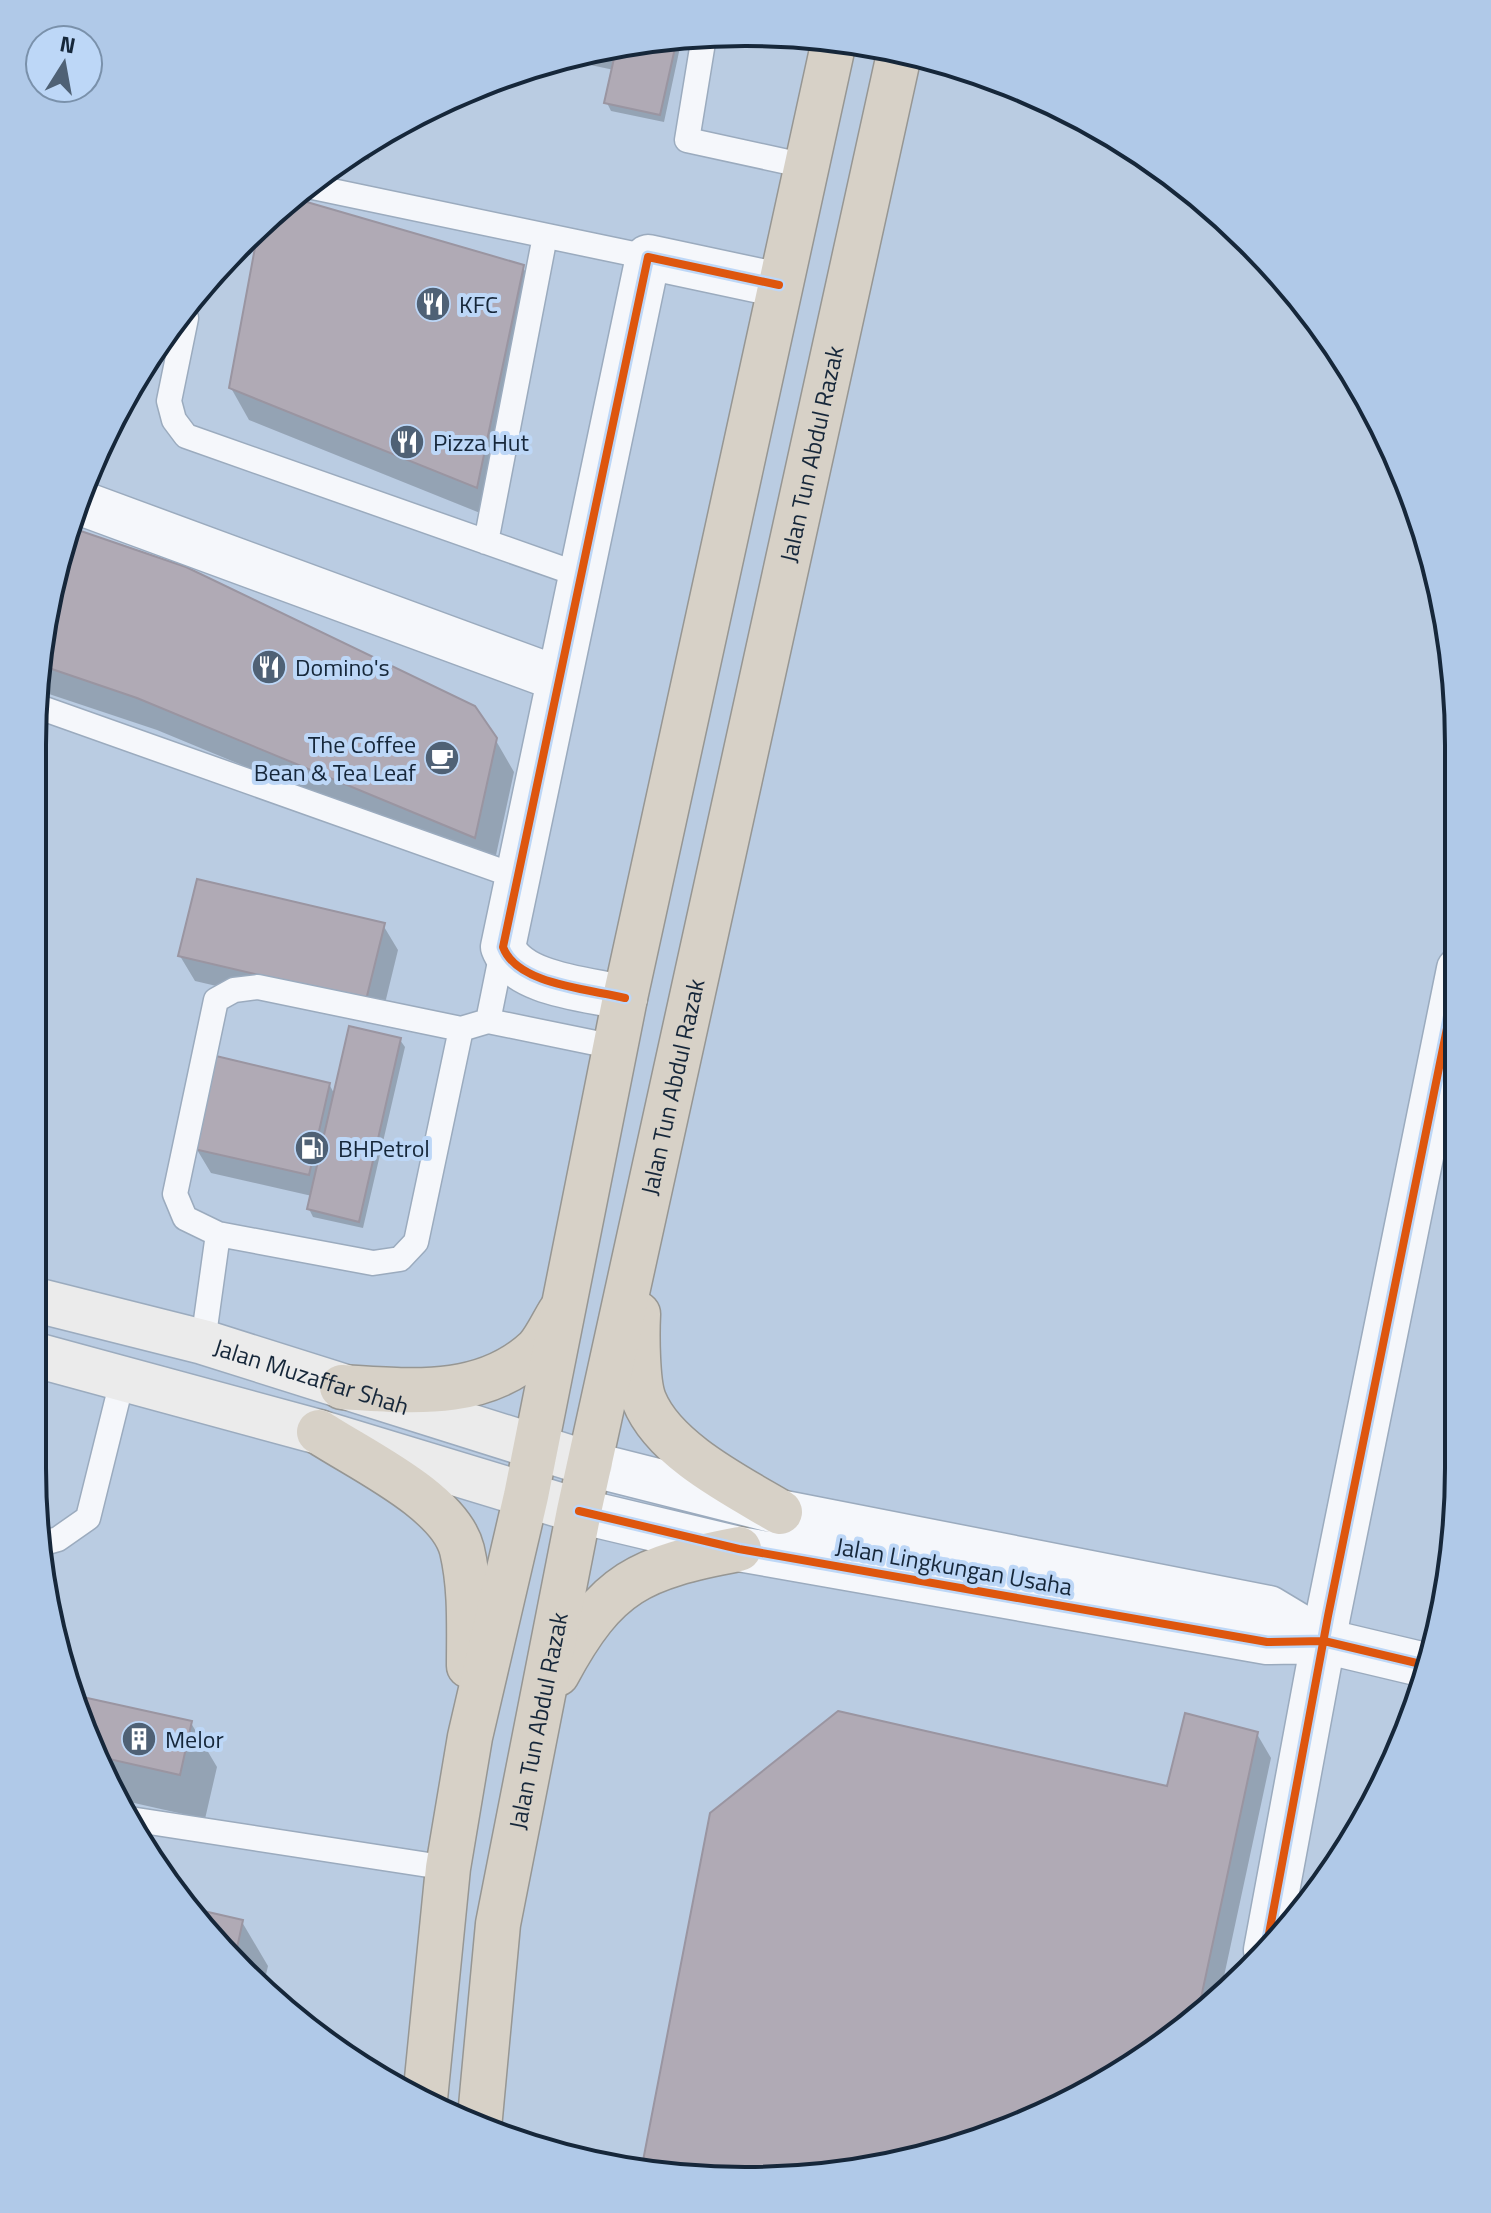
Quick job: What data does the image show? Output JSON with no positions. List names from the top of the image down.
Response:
{
  "streets": {
    "highway": ["Jalan Tun Abdul Razak"],
    "main road": ["Jalan Muzaffar Shah"],
    "street": ["Jalan Lingkungan Usaha"]
  },
  "crossings": [
    ["Jalan Tun Abdul Razak", "Jalan Muzaffar Shah"],
    ["Jalan Tun Abdul Razak", "Jalan Lingkungan Usaha"],
    ["Jalan Muzaffar Shah", "Jalan Lingkungan Usaha"]
  ],
  "places": {
    "restaurant": ["KFC", "Pizza Hut", "Domino's"],
    "cafe": ["The Coffee Bean & Tea Leaf"],
    "fuel station": ["BHPetrol"],
    "building": ["Melor"]
  },
  "north": "top"
}
